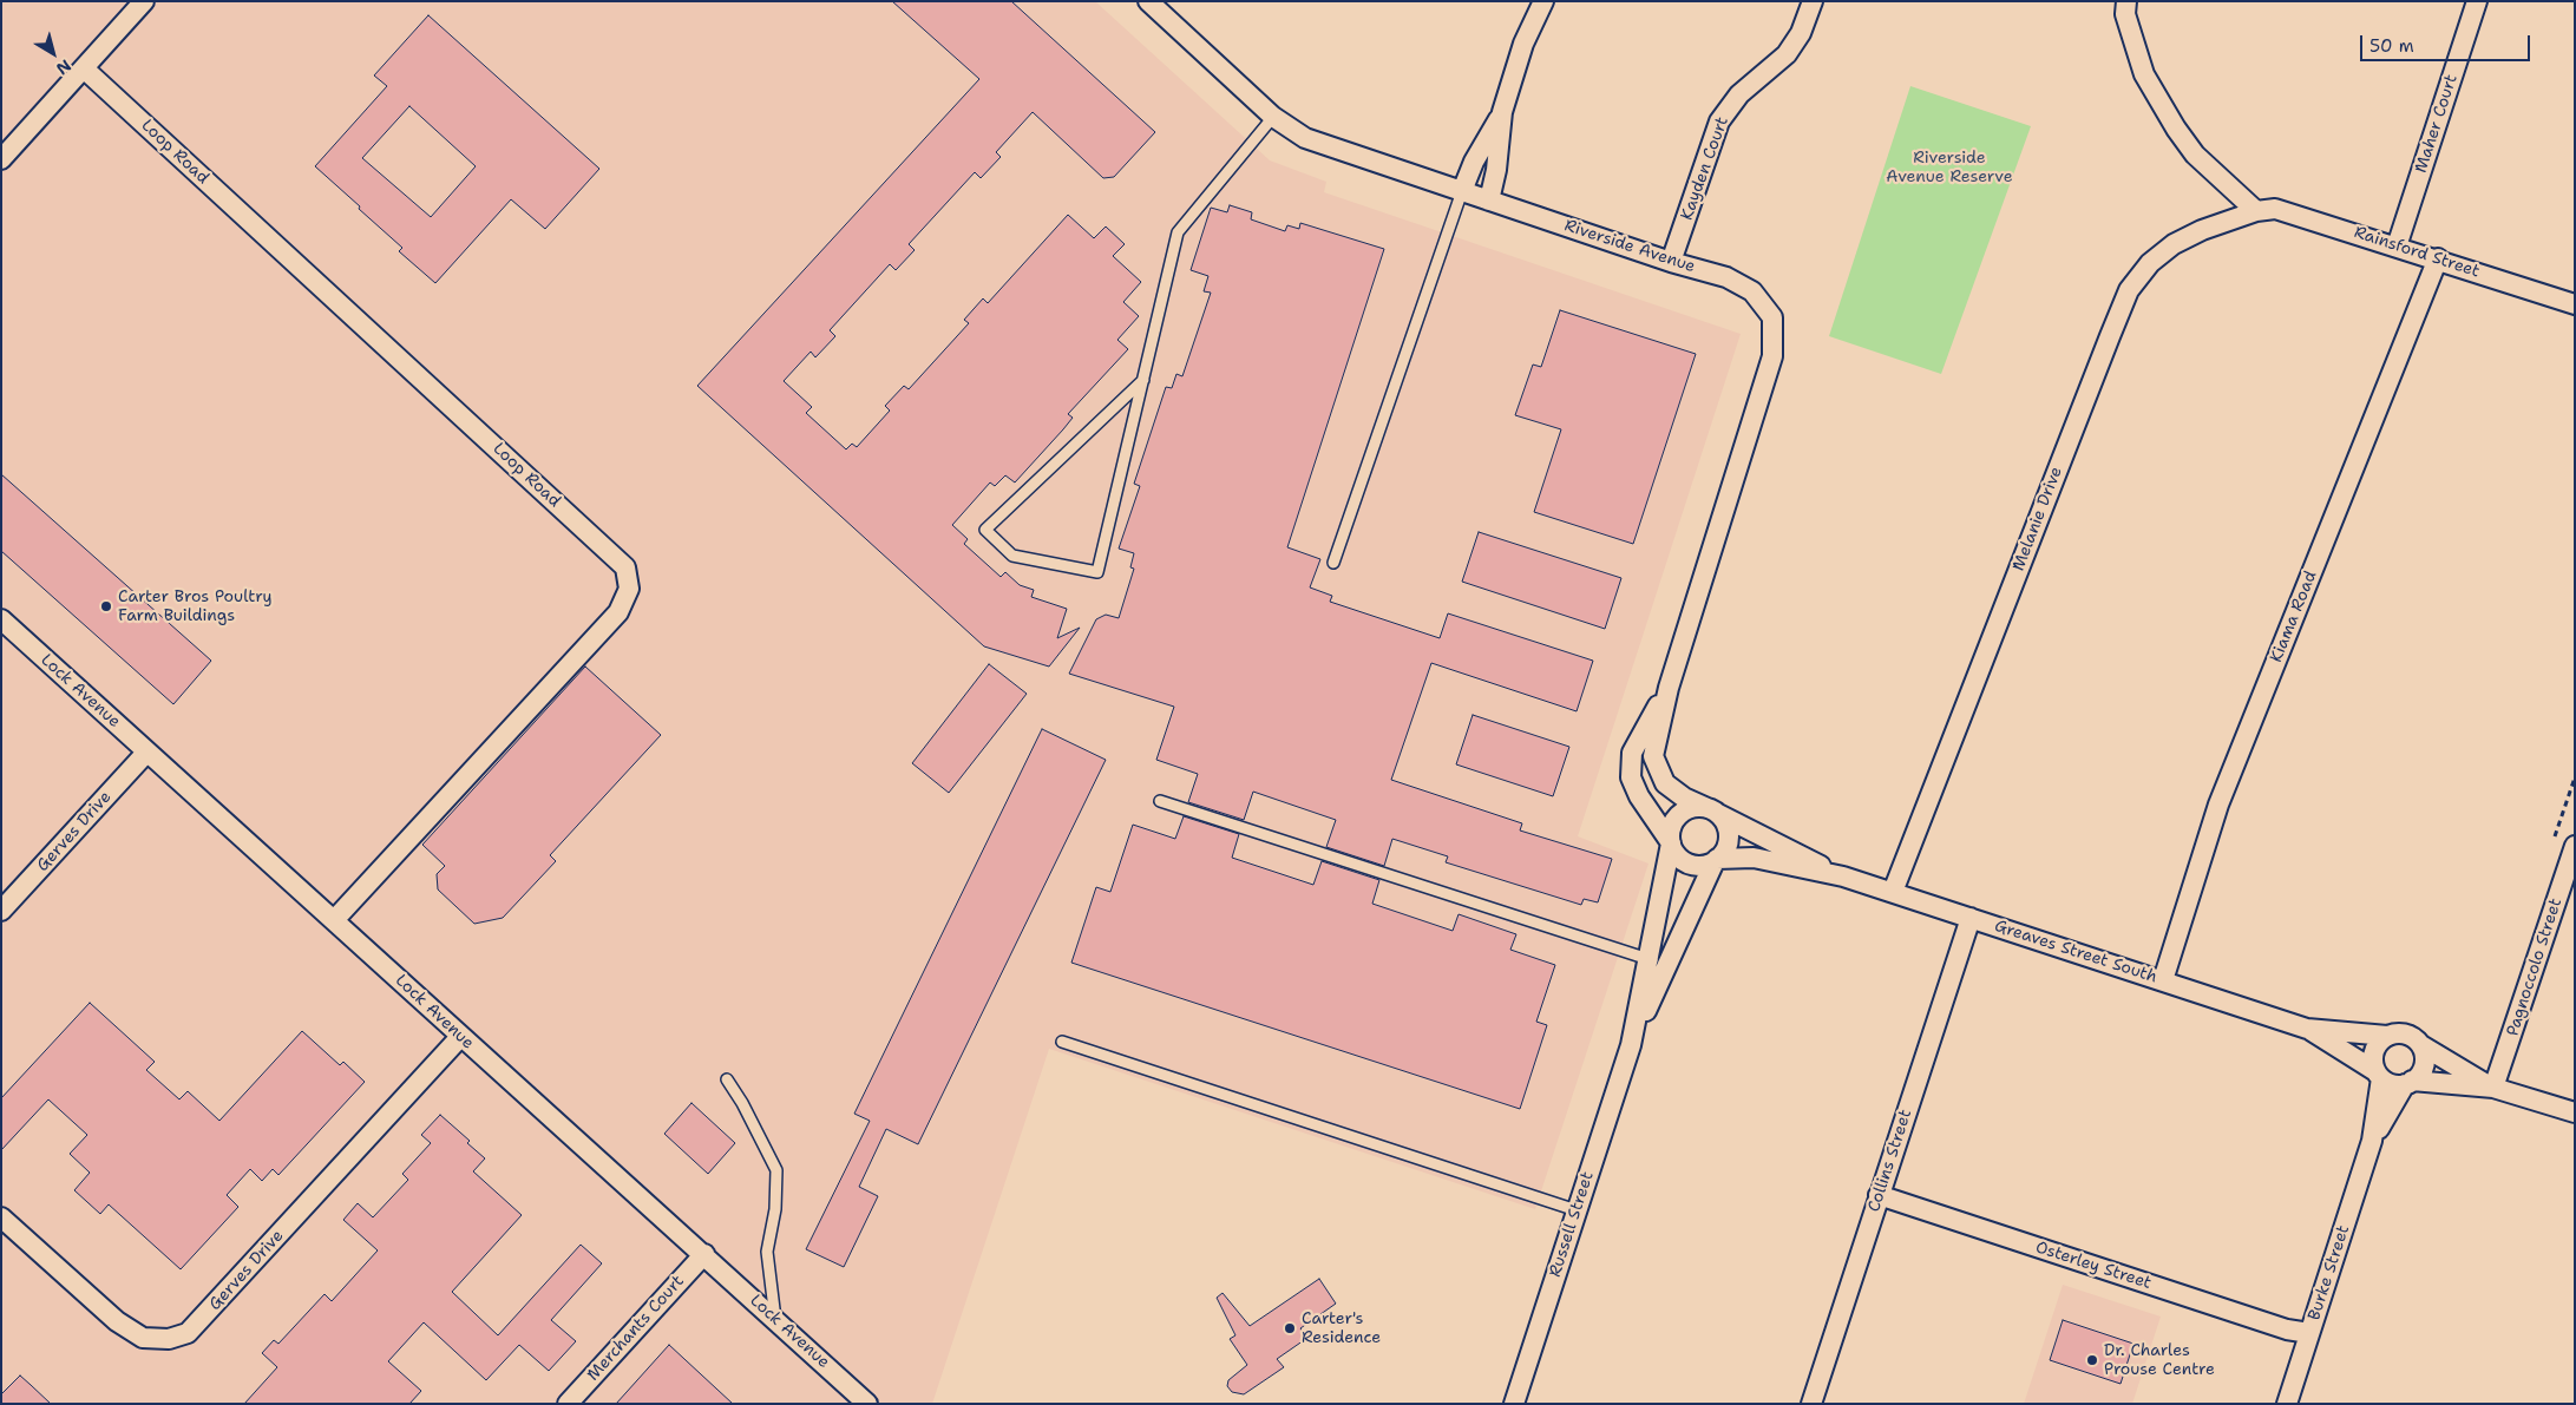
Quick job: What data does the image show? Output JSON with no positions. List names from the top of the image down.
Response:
{
  "streets": {
    "street": [
      "Maher Court",
      "Loop Road",
      "Kayden Court",
      "Riverside Avenue",
      "Rainsford Street",
      "Melanie Drive",
      "Kiama Road",
      "Lock Avenue",
      "Gerves Drive",
      "Greaves Street South",
      "Pagnoccolo Street",
      "Collins Street",
      "Russell Street",
      "Osterley Street",
      "Burke Street",
      "Merchants Court"
    ]
  },
  "crossings": [
    ["Maher Court", "Rainsford Street"],
    ["Loop Road", "Lock Avenue"],
    ["Kayden Court", "Riverside Avenue"],
    ["Riverside Avenue", "Greaves Street South"],
    ["Riverside Avenue", "Russell Street"],
    ["Rainsford Street", "Melanie Drive"],
    ["Rainsford Street", "Kiama Road"],
    ["Melanie Drive", "Greaves Street South"],
    ["Kiama Road", "Greaves Street South"],
    ["Lock Avenue", "Gerves Drive"],
    ["Lock Avenue", "Merchants Court"],
    ["Greaves Street South", "Collins Street"],
    ["Greaves Street South", "Russell Street"],
    ["Greaves Street South", "Burke Street"],
    ["Collins Street", "Osterley Street"],
    ["Osterley Street", "Burke Street"]
  ],
  "parks": ["Riverside Avenue Reserve"],
  "places": ["Carter Bros Poultry Farm Buildings", "Carter's Residence", "Dr. Charles Prouse Centre"],
  "scale_bar": "50 m",
  "north": "bottom right"
}
